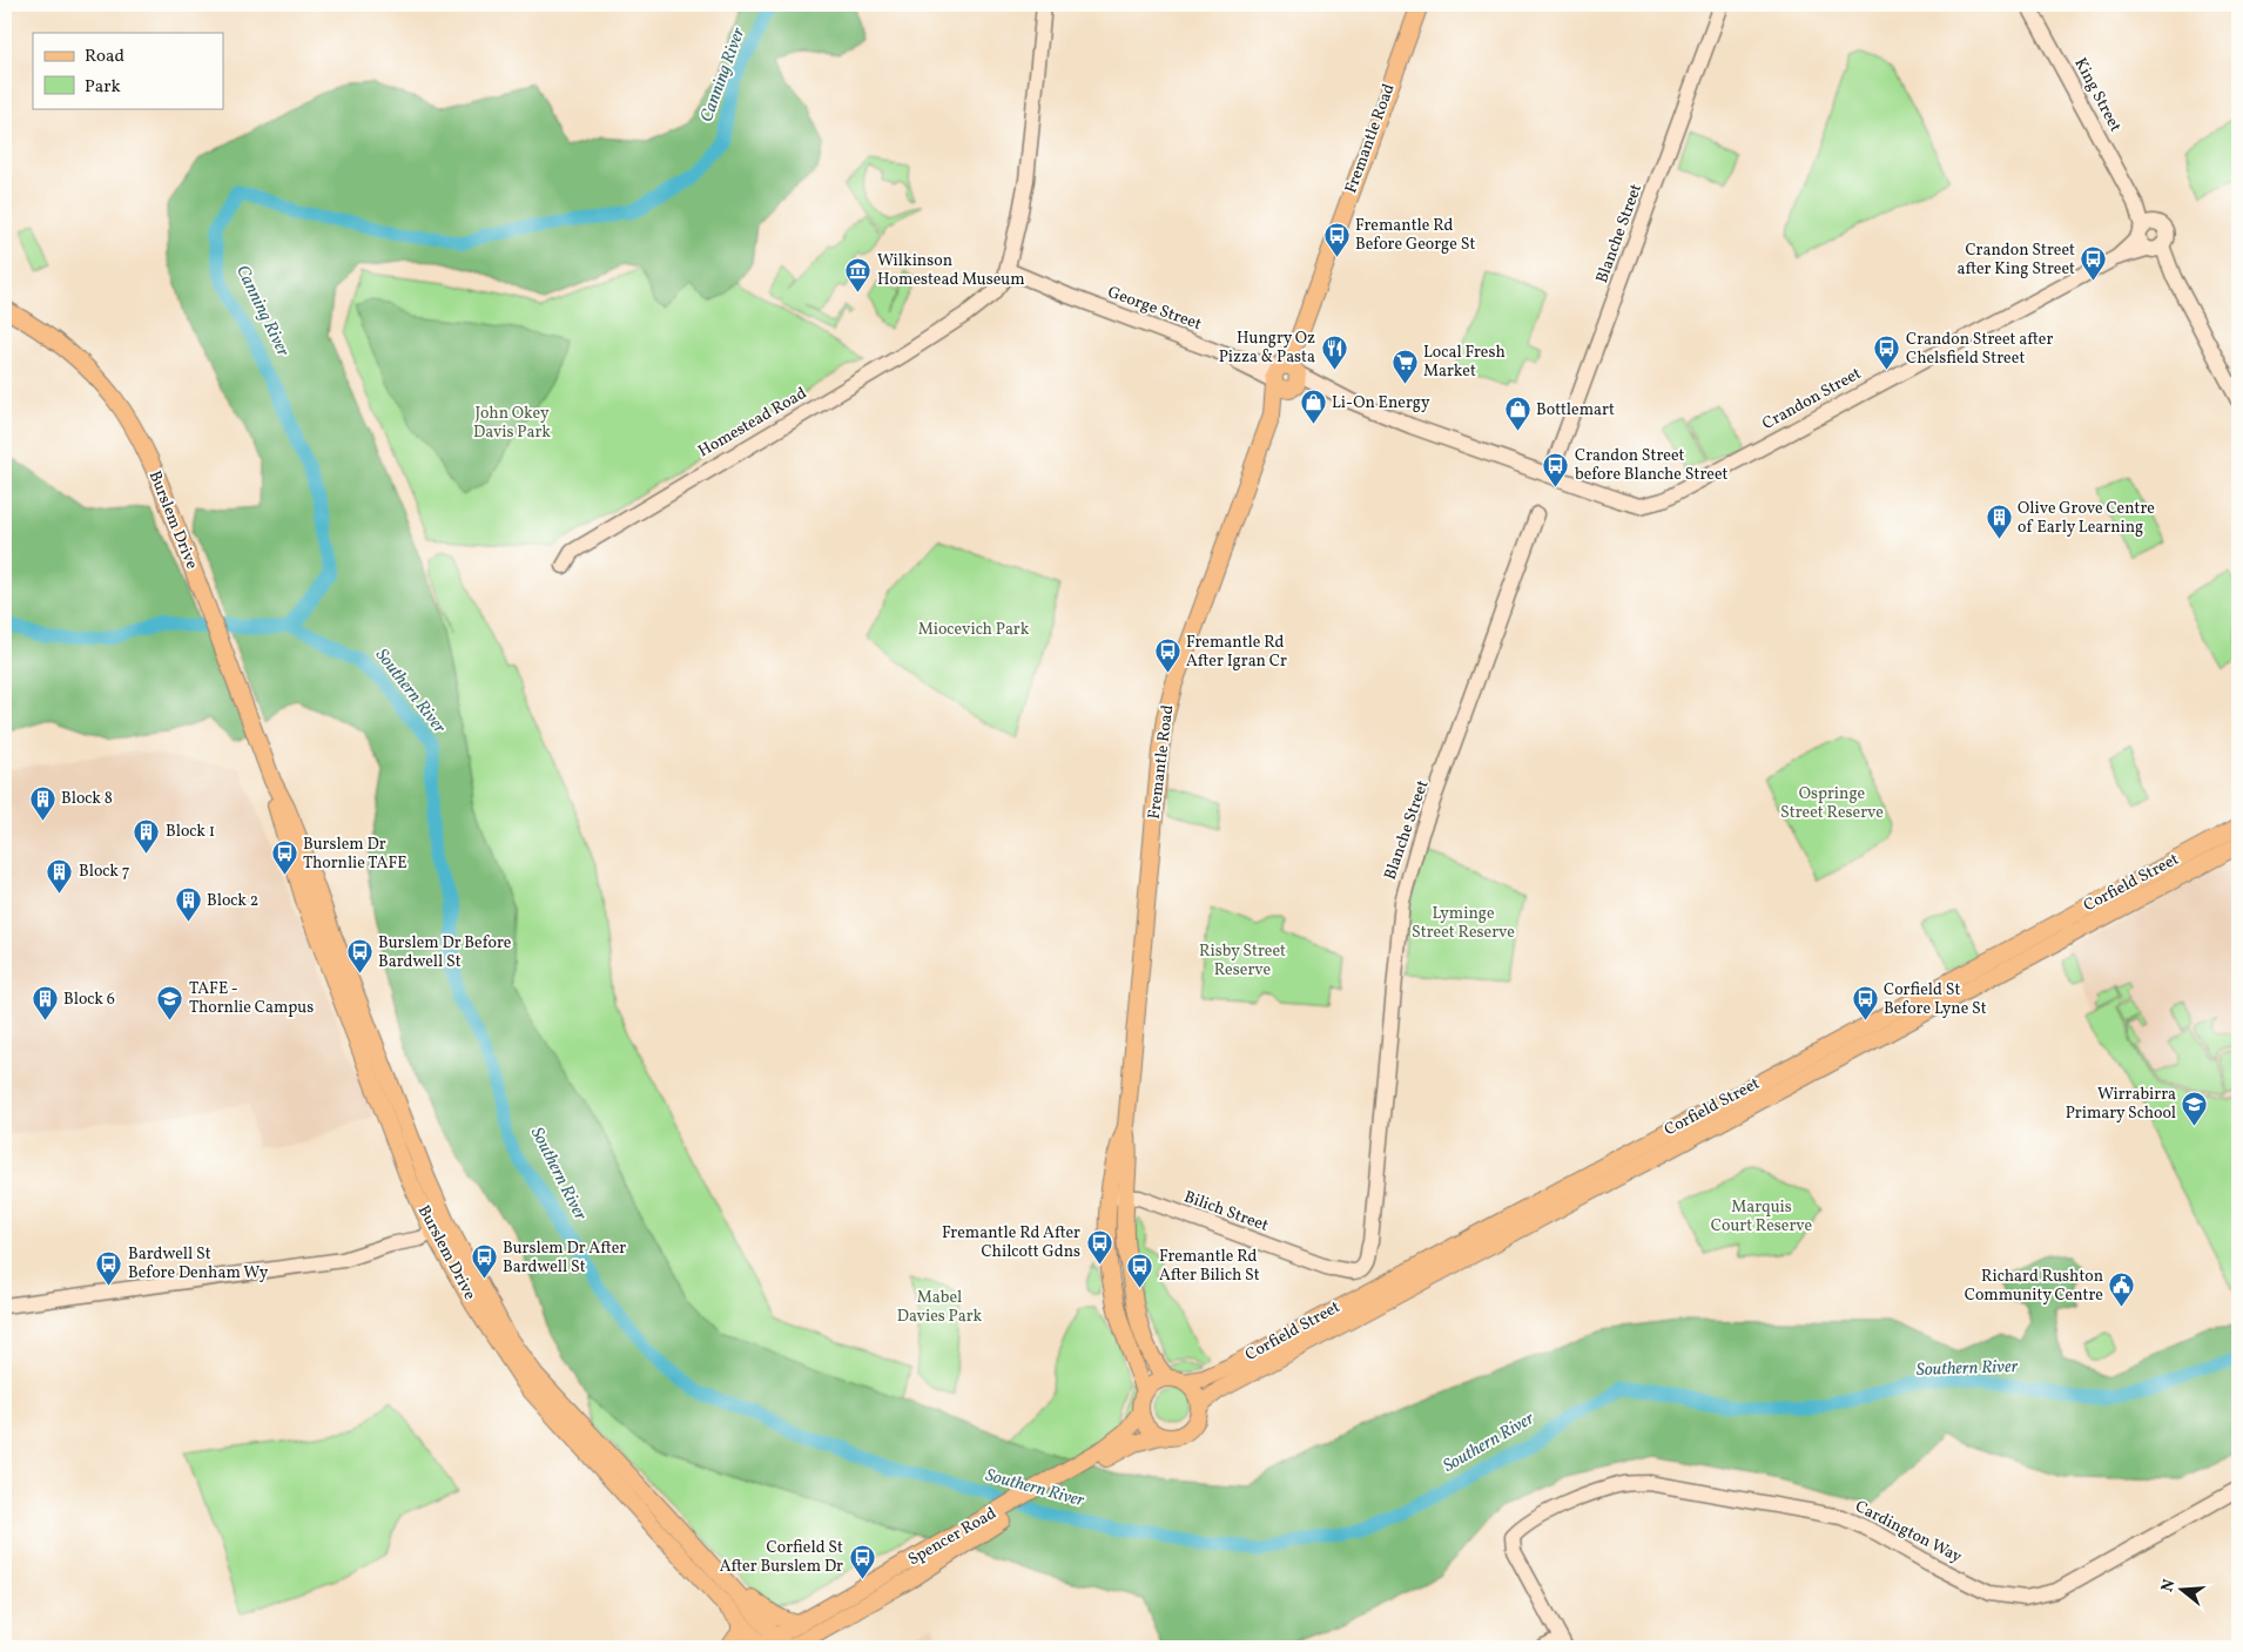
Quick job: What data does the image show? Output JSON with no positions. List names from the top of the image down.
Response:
{
  "streets": {
    "main road": [
      "Fremantle Road",
      "Burslem Drive",
      "Corfield Street",
      "Spencer Road"
    ],
    "street": [
      "King Street",
      "Blanche Street",
      "George Street",
      "Crandon Street",
      "Homestead Road",
      "Bilich Street",
      "Cardington Way"
    ]
  },
  "crossings": [
    ["King Street", "Crandon Street"],
    ["Fremantle Road", "George Street"],
    ["Fremantle Road", "Corfield Street"],
    ["Fremantle Road", "Bilich Street"],
    ["Fremantle Road", "Spencer Road"],
    ["Blanche Street", "George Street"],
    ["Blanche Street", "Crandon Street"],
    ["Blanche Street", "Bilich Street"],
    ["George Street", "Crandon Street"],
    ["George Street", "Homestead Road"],
    ["Burslem Drive", "Spencer Road"],
    ["Corfield Street", "Spencer Road"]
  ],
  "water": ["Canning River", "Southern River"],
  "parks": [
    "John Okey Davis Park",
    "Miocevich Park",
    "Ospringe Street Reserve",
    "Lyminge Street Reserve",
    "Risby Street Reserve",
    "Marquis Court Reserve",
    "Mabel Davies Park"
  ],
  "places": {
    "bus stop": [
      "Fremantle Rd Before George St",
      "Crandon Street after King Street",
      "Crandon Street after Chelsfield Street",
      "Crandon Street before Blanche Street",
      "Fremantle Rd After Igran Cr",
      "Burslem Dr Thornlie TAFE",
      "Burslem Dr Before Bardwell St",
      "Corfield St Before Lyne St",
      "Fremantle Rd After Chilcott Gdns",
      "Burslem Dr After Bardwell St",
      "Bardwell St Before Denham Wy",
      "Fremantle Rd After Bilich St",
      "Corfield St After Burslem Dr"
    ],
    "museum": ["Wilkinson Homestead Museum"],
    "restaurant": ["Hungry Oz Pizza & Pasta"],
    "supermarket": ["Local Fresh Market"],
    "shop": ["Li-On Energy", "Bottlemart"],
    "building": [
      "Olive Grove Centre of Early Learning",
      "Block 8",
      "Block 1",
      "Block 7",
      "Block 2",
      "Block 6"
    ],
    "school or university": ["TAFE - Thornlie Campus", "Wirrabirra Primary School"],
    "public building": ["Richard Rushton Community Centre"]
  },
  "legend": ["Road", "Park"],
  "north": "left"
}
